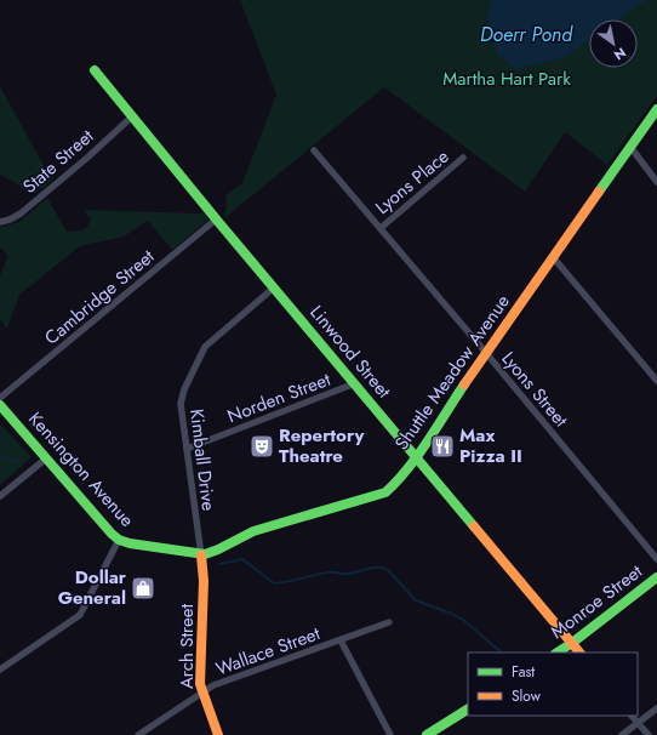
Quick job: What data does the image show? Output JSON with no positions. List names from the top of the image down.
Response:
{
  "streets": {
    "street": [
      "State Street",
      "Lyons Place",
      "Cambridge Street",
      "Linwood Street",
      "Shuttle Meadow Avenue",
      "Lyons Street",
      "Norden Street",
      "Kimball Drive",
      "Kensington Avenue",
      "Monroe Street",
      "Arch Street",
      "Wallace Street"
    ]
  },
  "crossings": [
    ["State Street", "Linwood Street"],
    ["Lyons Place", "Lyons Street"],
    ["Cambridge Street", "Linwood Street"],
    ["Linwood Street", "Shuttle Meadow Avenue"],
    ["Linwood Street", "Norden Street"],
    ["Linwood Street", "Kimball Drive"],
    ["Linwood Street", "Monroe Street"],
    ["Shuttle Meadow Avenue", "Lyons Street"],
    ["Shuttle Meadow Avenue", "Kimball Drive"],
    ["Shuttle Meadow Avenue", "Kensington Avenue"],
    ["Shuttle Meadow Avenue", "Arch Street"],
    ["Norden Street", "Kimball Drive"],
    ["Kimball Drive", "Kensington Avenue"],
    ["Kimball Drive", "Arch Street"],
    ["Kensington Avenue", "Arch Street"],
    ["Arch Street", "Wallace Street"]
  ],
  "water": ["Doerr Pond"],
  "parks": ["Martha Hart Park"],
  "places": {
    "theatre": ["Repertory Theatre"],
    "restaurant": ["Max Pizza II"],
    "shop": ["Dollar General"]
  },
  "legend": ["Fast", "Slow"],
  "north": "bottom right"
}
